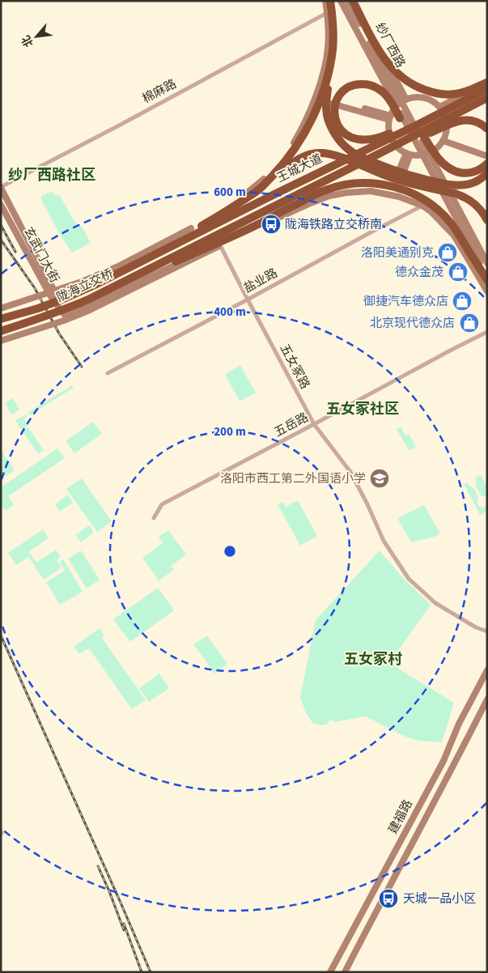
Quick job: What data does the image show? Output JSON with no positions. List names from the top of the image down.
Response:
{
  "streets": {
    "highway": ["王城大道", "陇海立交桥"],
    "main road": ["纱厂西路", "玄武门大街", "建福路"],
    "street": [
      "棉麻路",
      "盐业路",
      "五女冢路",
      "五岳路"
    ]
  },
  "crossings": [
    ["棉麻路", "玄武门大街"],
    ["王城大道", "陇海立交桥"],
    ["玄武门大街", "五女冢路"],
    ["盐业路", "五女冢路"],
    ["五女冢路", "五岳路"]
  ],
  "districts": ["纱厂西路社区", "五女冢社区", "五女冢村"],
  "places": {
    "bus stop": ["陇海铁路立交桥南", "天城一品小区"],
    "shop": [
      "洛阳美通别克",
      "德众金茂",
      "御捷汽车德众店",
      "北京现代德众店"
    ],
    "school or university": ["洛阳市西工第二外国语小学"]
  },
  "north": "bottom left",
  "rings": ["600 m", "400 m", "200 m"]
}
